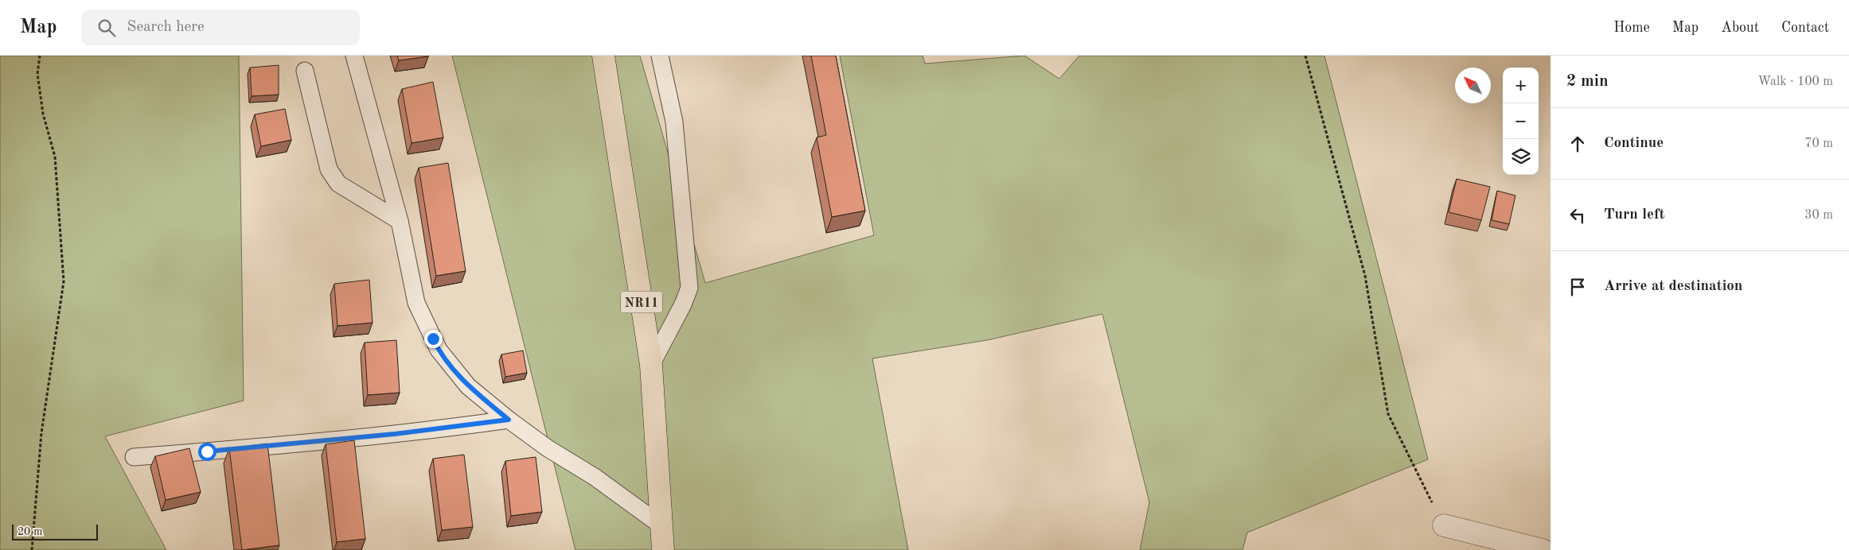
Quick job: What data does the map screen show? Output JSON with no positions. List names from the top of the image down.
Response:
{
  "streets": {
    "highway": ["NR11"]
  },
  "scale_bar": "20 m",
  "north": "top left",
  "page": {
    "header": "Map",
    "search": "Search here",
    "nav": [
      "Home",
      "Map",
      "About",
      "Contact"
    ],
    "heading": ["2 min", "Walk · 100 m"],
    "map_buttons": ["+", "−"],
    "list": [
      ["Continue", "70 m"],
      ["Turn left", "30 m"],
      "Arrive at destination"
    ],
    "scale": "20 m"
  }
}
